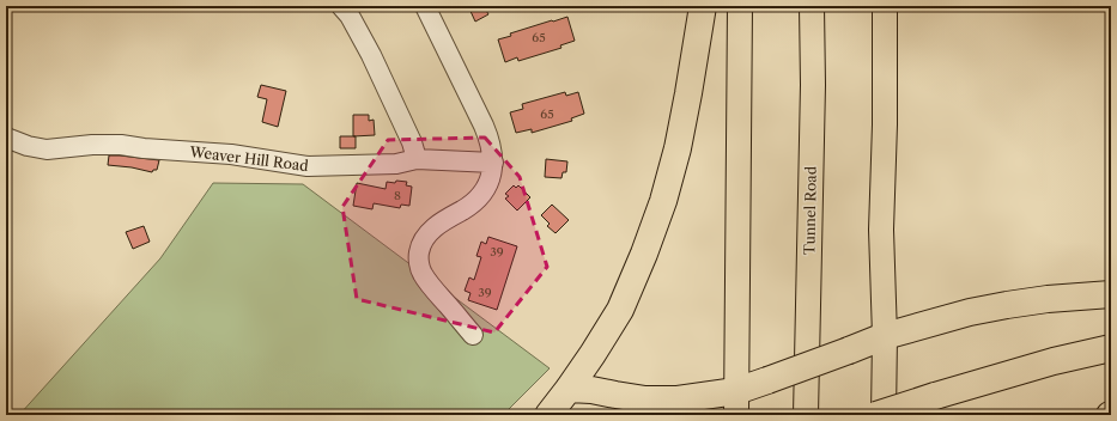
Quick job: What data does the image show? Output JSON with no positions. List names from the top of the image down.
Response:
{
  "streets": {
    "main road": ["Tunnel Road"],
    "street": ["Weaver Hill Road"]
  },
  "house_numbers": [
    "65",
    "65",
    "8",
    "39",
    "39"
  ]
}
